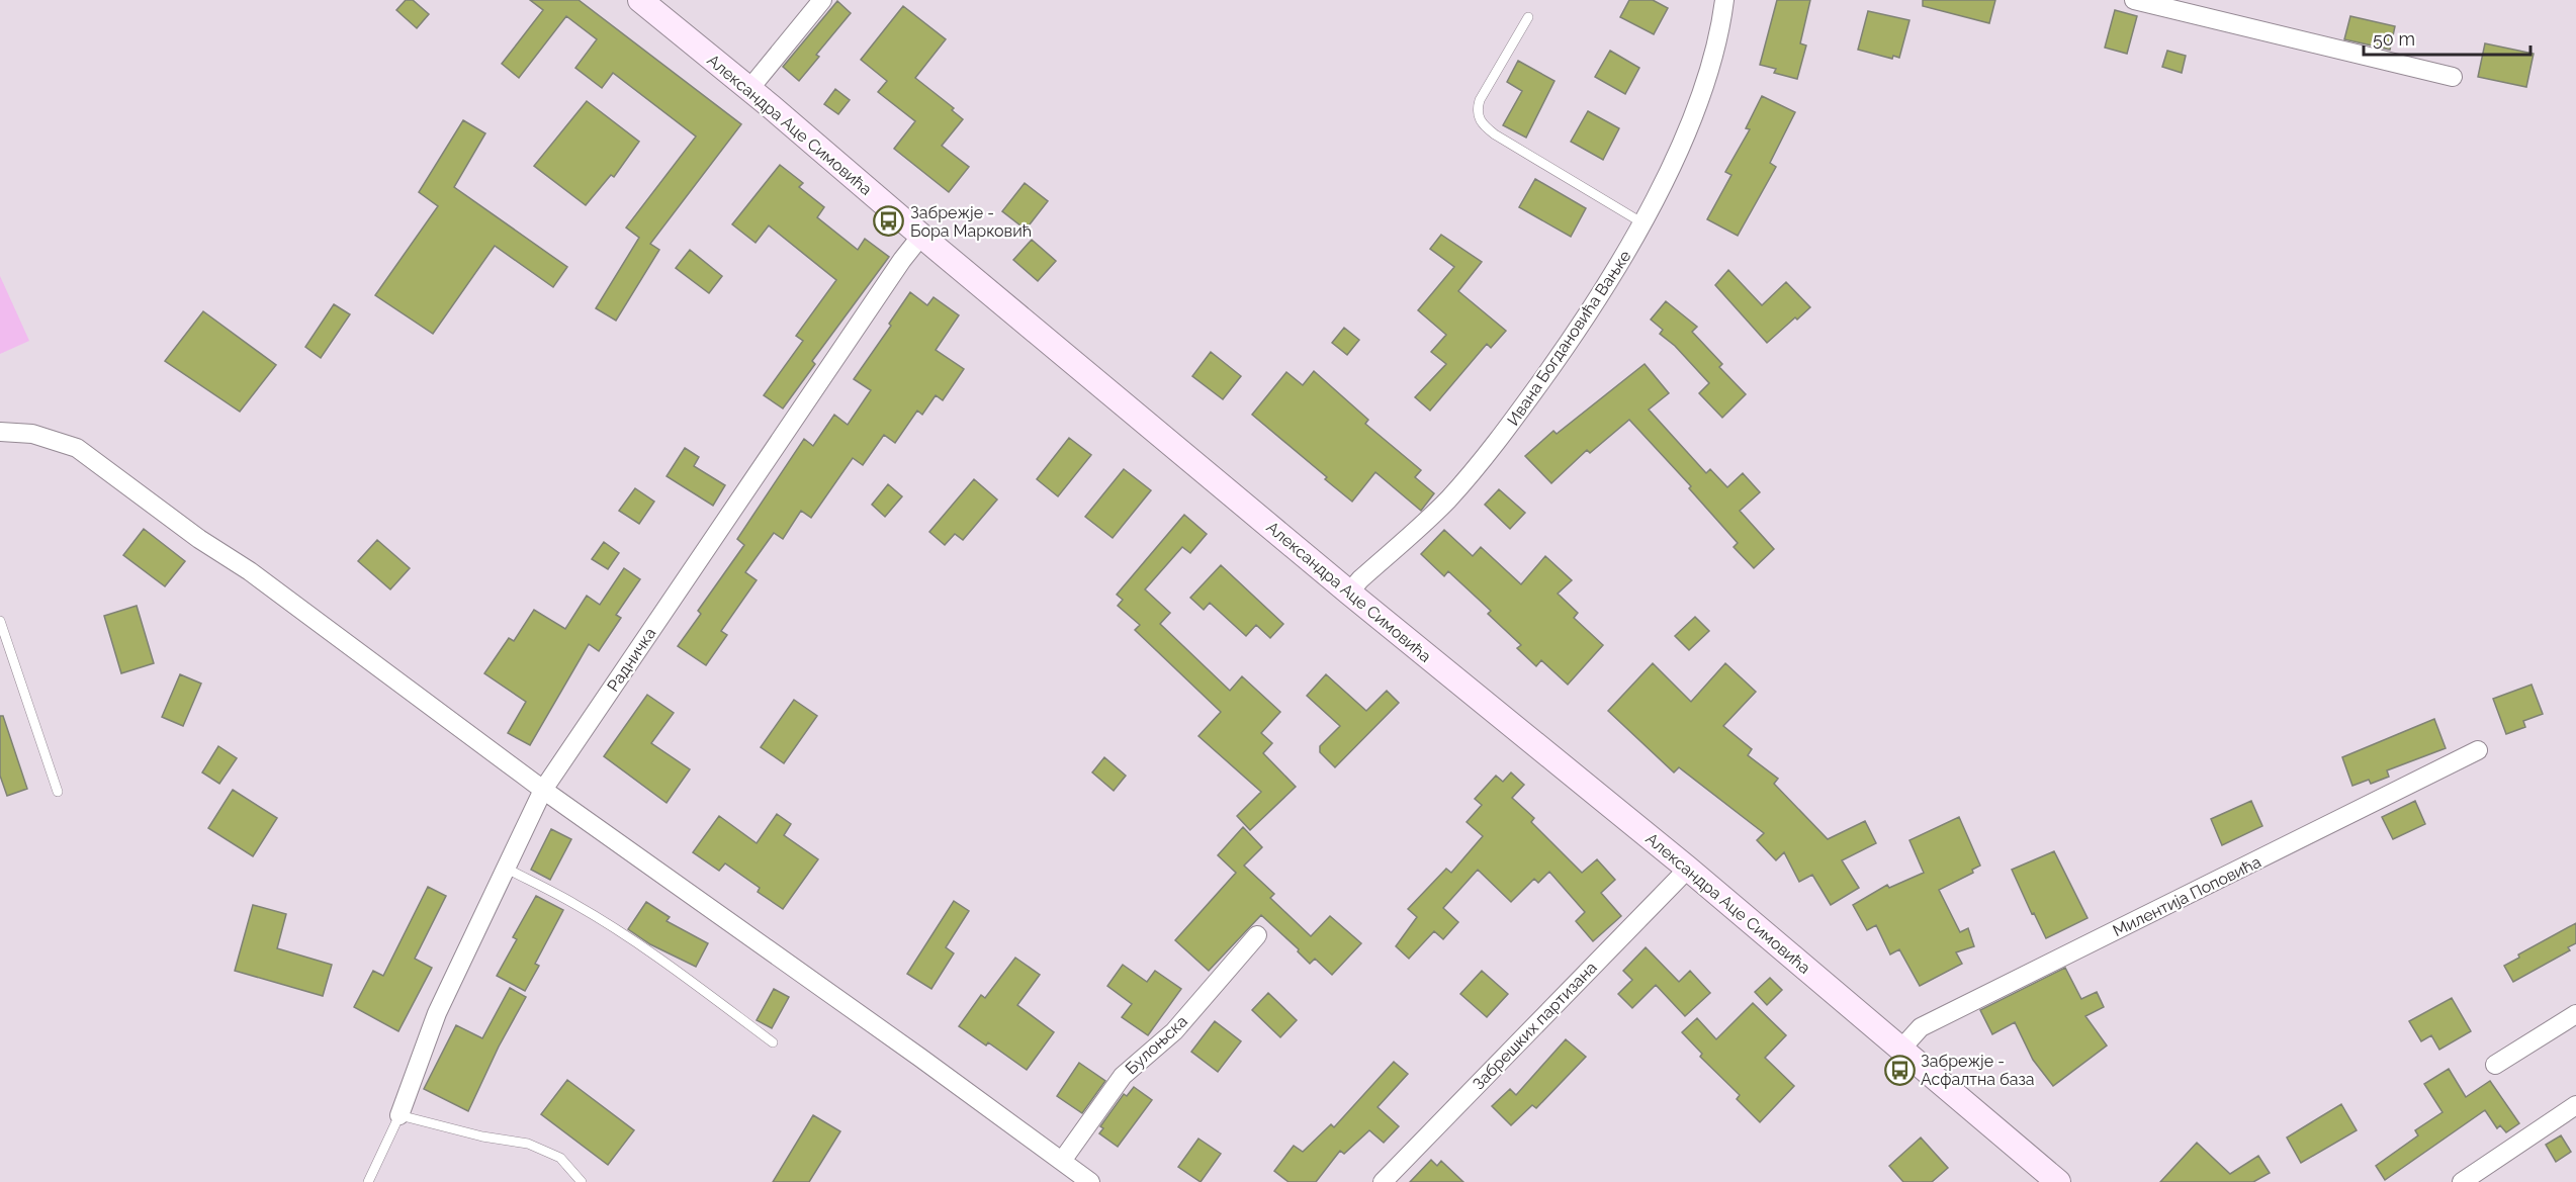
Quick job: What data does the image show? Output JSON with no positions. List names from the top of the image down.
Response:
{
  "streets": {
    "street": [
      "Александра Аце Симовића",
      "Ивана Богдановића Вањке",
      "Радничка",
      "Милентија Поповића",
      "Забрешких партизана",
      "Булоњска"
    ]
  },
  "crossings": [
    ["Александра Аце Симовића", "Ивана Богдановића Вањке"],
    ["Александра Аце Симовића", "Радничка"],
    ["Александра Аце Симовића", "Милентија Поповића"],
    ["Александра Аце Симовића", "Забрешких партизана"]
  ],
  "places": {
    "bus stop": ["Забрежје - Бора Марковић", "Забрежје - Асфалтна база"]
  },
  "scale_bar": "50 m"
}
